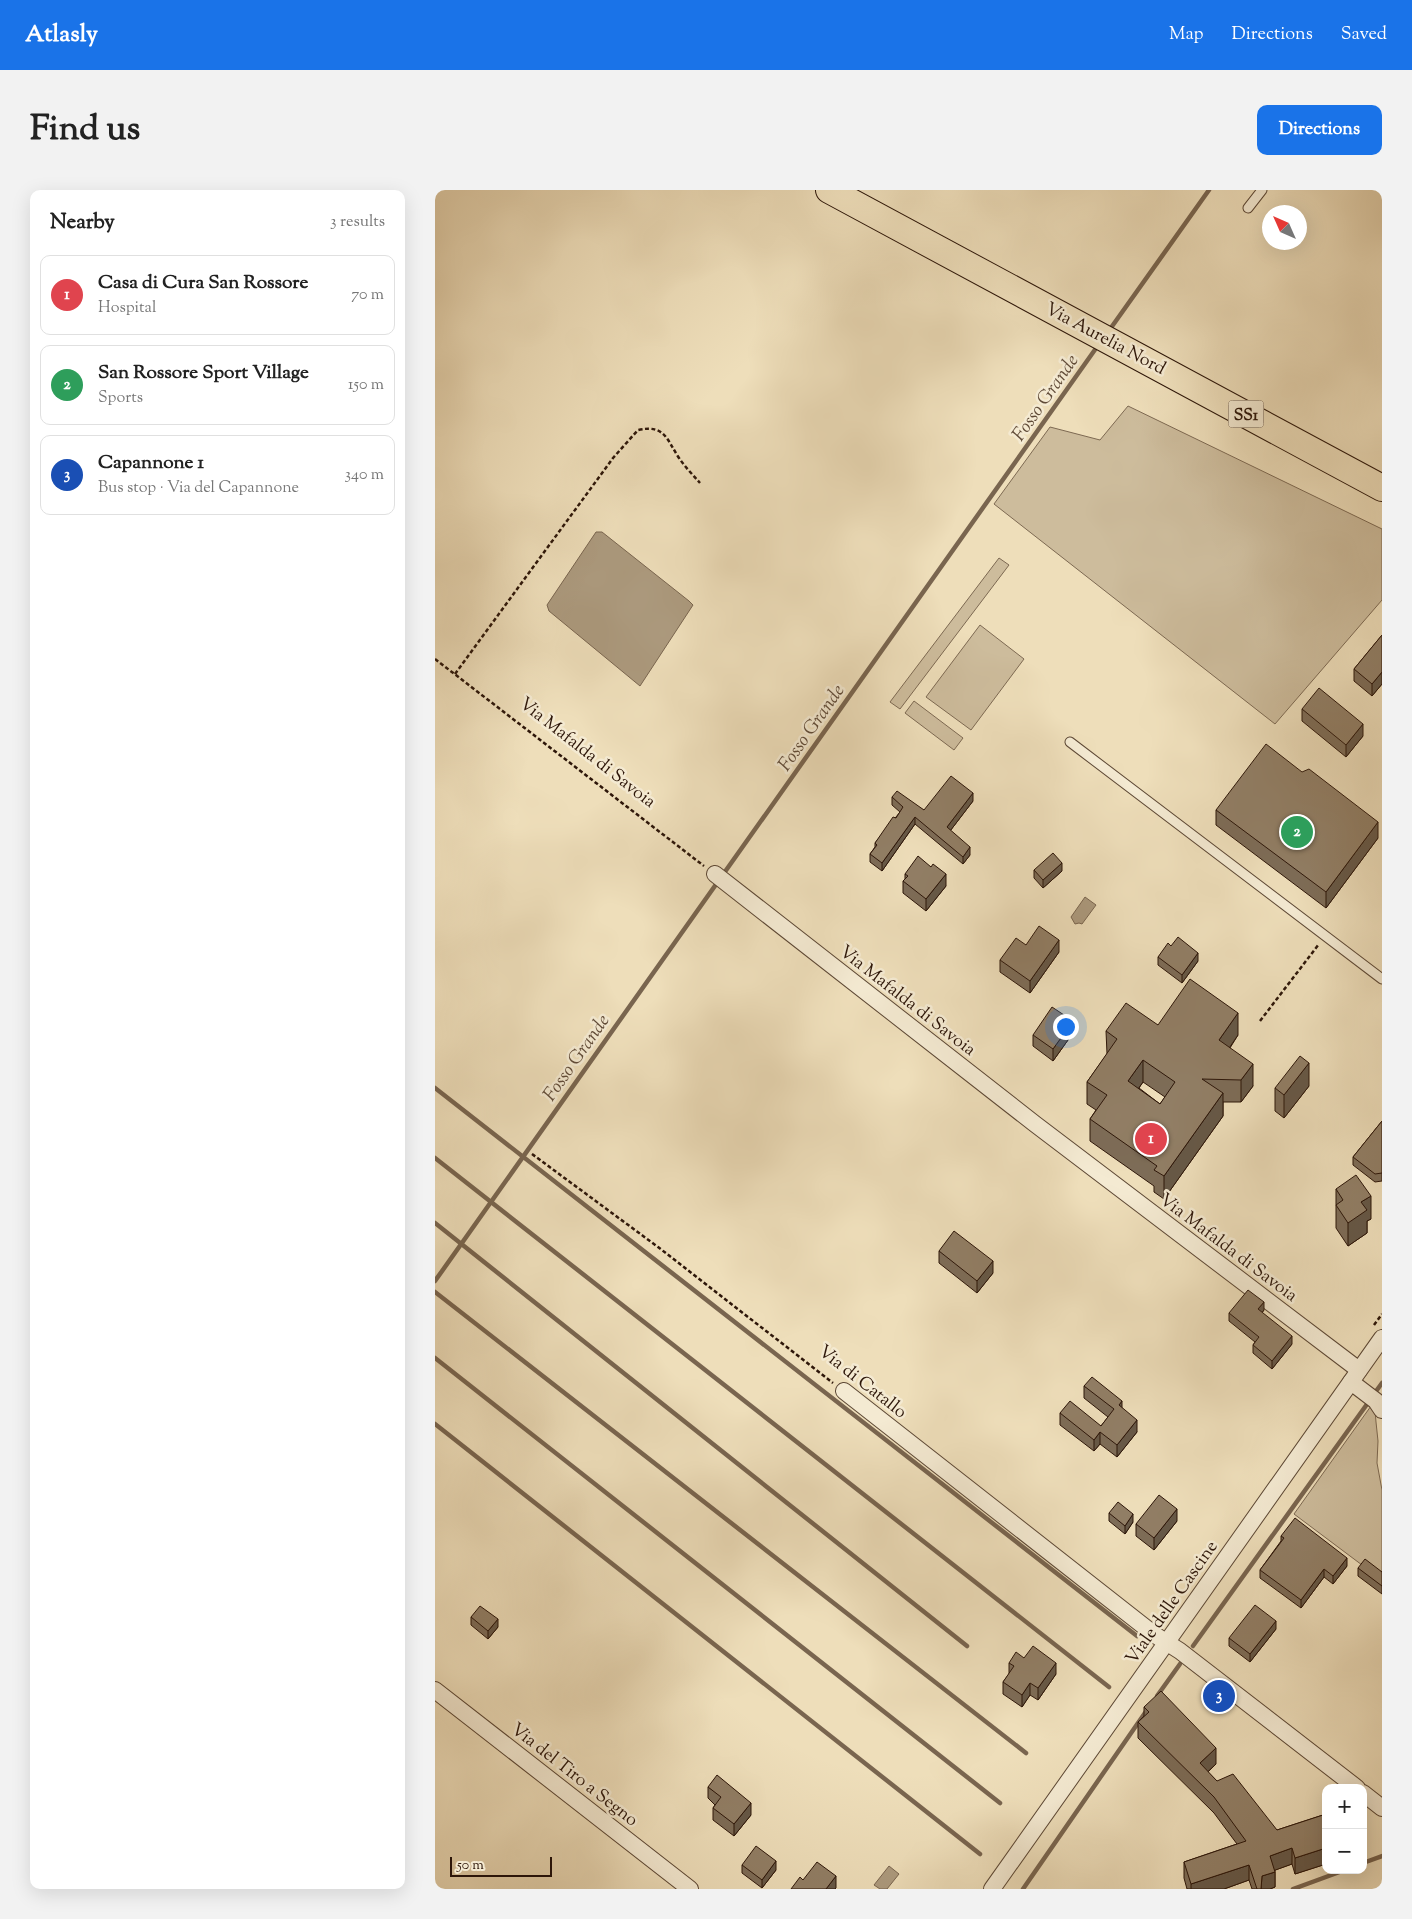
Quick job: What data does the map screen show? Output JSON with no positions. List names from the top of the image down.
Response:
{
  "streets": {
    "main road": ["Via Aurelia Nord", "SS1"],
    "street": [
      "Via Mafalda di Savoia",
      "Via di Catallo",
      "Viale delle Cascine",
      "Via del Tiro a Segno"
    ]
  },
  "crossings": [
    ["Via Mafalda di Savoia", "Viale delle Cascine"],
    ["Via di Catallo", "Viale delle Cascine"]
  ],
  "water": ["Fosso Grande"],
  "scale_bar": "50 m",
  "north": "top left",
  "page": {
    "header": "Atlasly",
    "nav": ["Map", "Directions", "Saved"],
    "title": "Find us",
    "buttons": "Directions",
    "heading": ["Nearby", "3 results"],
    "list": [
      {
        "mark": "1",
        "name": "Casa di Cura San Rossore",
        "note": "Hospital",
        "value": "70 m"
      },
      {
        "mark": "2",
        "name": "San Rossore Sport Village",
        "note": "Sports",
        "value": "150 m"
      },
      {
        "mark": "3",
        "name": "Capannone 1",
        "note": "Bus stop · Via del Capannone",
        "value": "340 m"
      }
    ],
    "pins": ["2", "1", "3"],
    "map_buttons": ["+", "−"],
    "scale": "50 m"
  }
}
